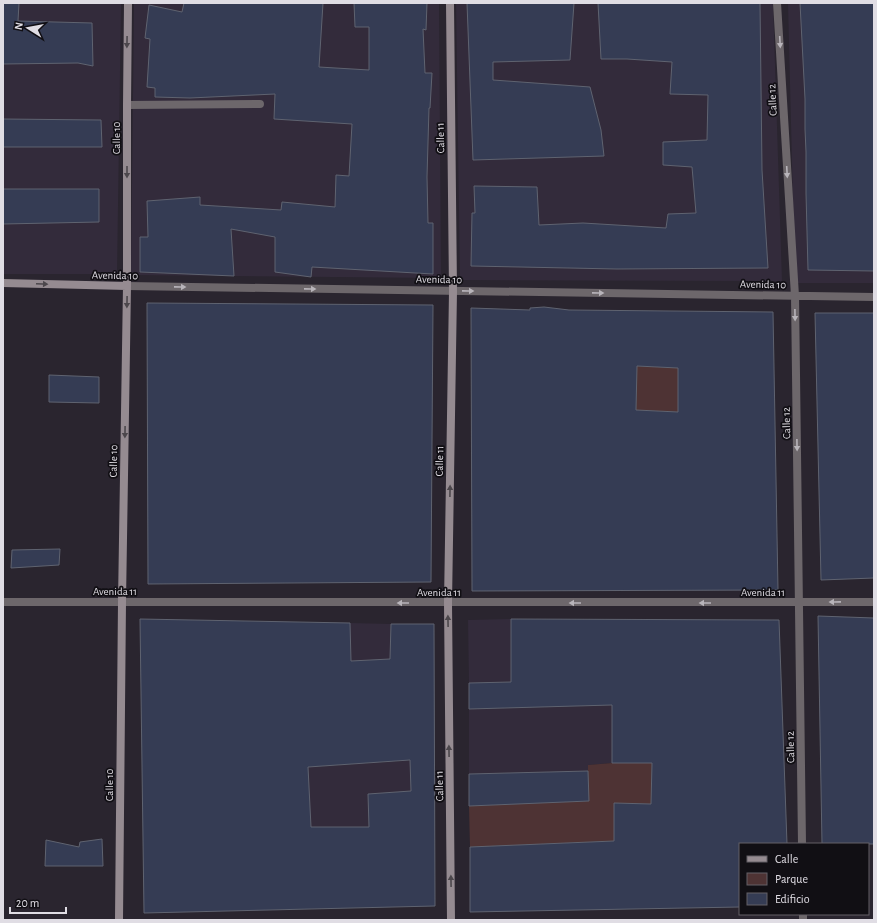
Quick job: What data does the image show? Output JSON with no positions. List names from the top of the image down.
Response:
{
  "streets": {
    "street": [
      "Calle 12",
      "Calle 10",
      "Calle 11",
      "Avenida 10",
      "Avenida 11"
    ]
  },
  "crossings": [
    ["Calle 12", "Avenida 10"],
    ["Calle 12", "Avenida 11"],
    ["Calle 10", "Avenida 10"],
    ["Calle 10", "Avenida 11"],
    ["Calle 11", "Avenida 10"],
    ["Calle 11", "Avenida 11"]
  ],
  "one_way": [
    "Calle 12",
    "Calle 10",
    "Calle 11",
    "Avenida 10",
    "Avenida 11"
  ],
  "legend": ["Calle", "Parque", "Edificio"],
  "scale_bar": "20 m",
  "north": "left"
}
